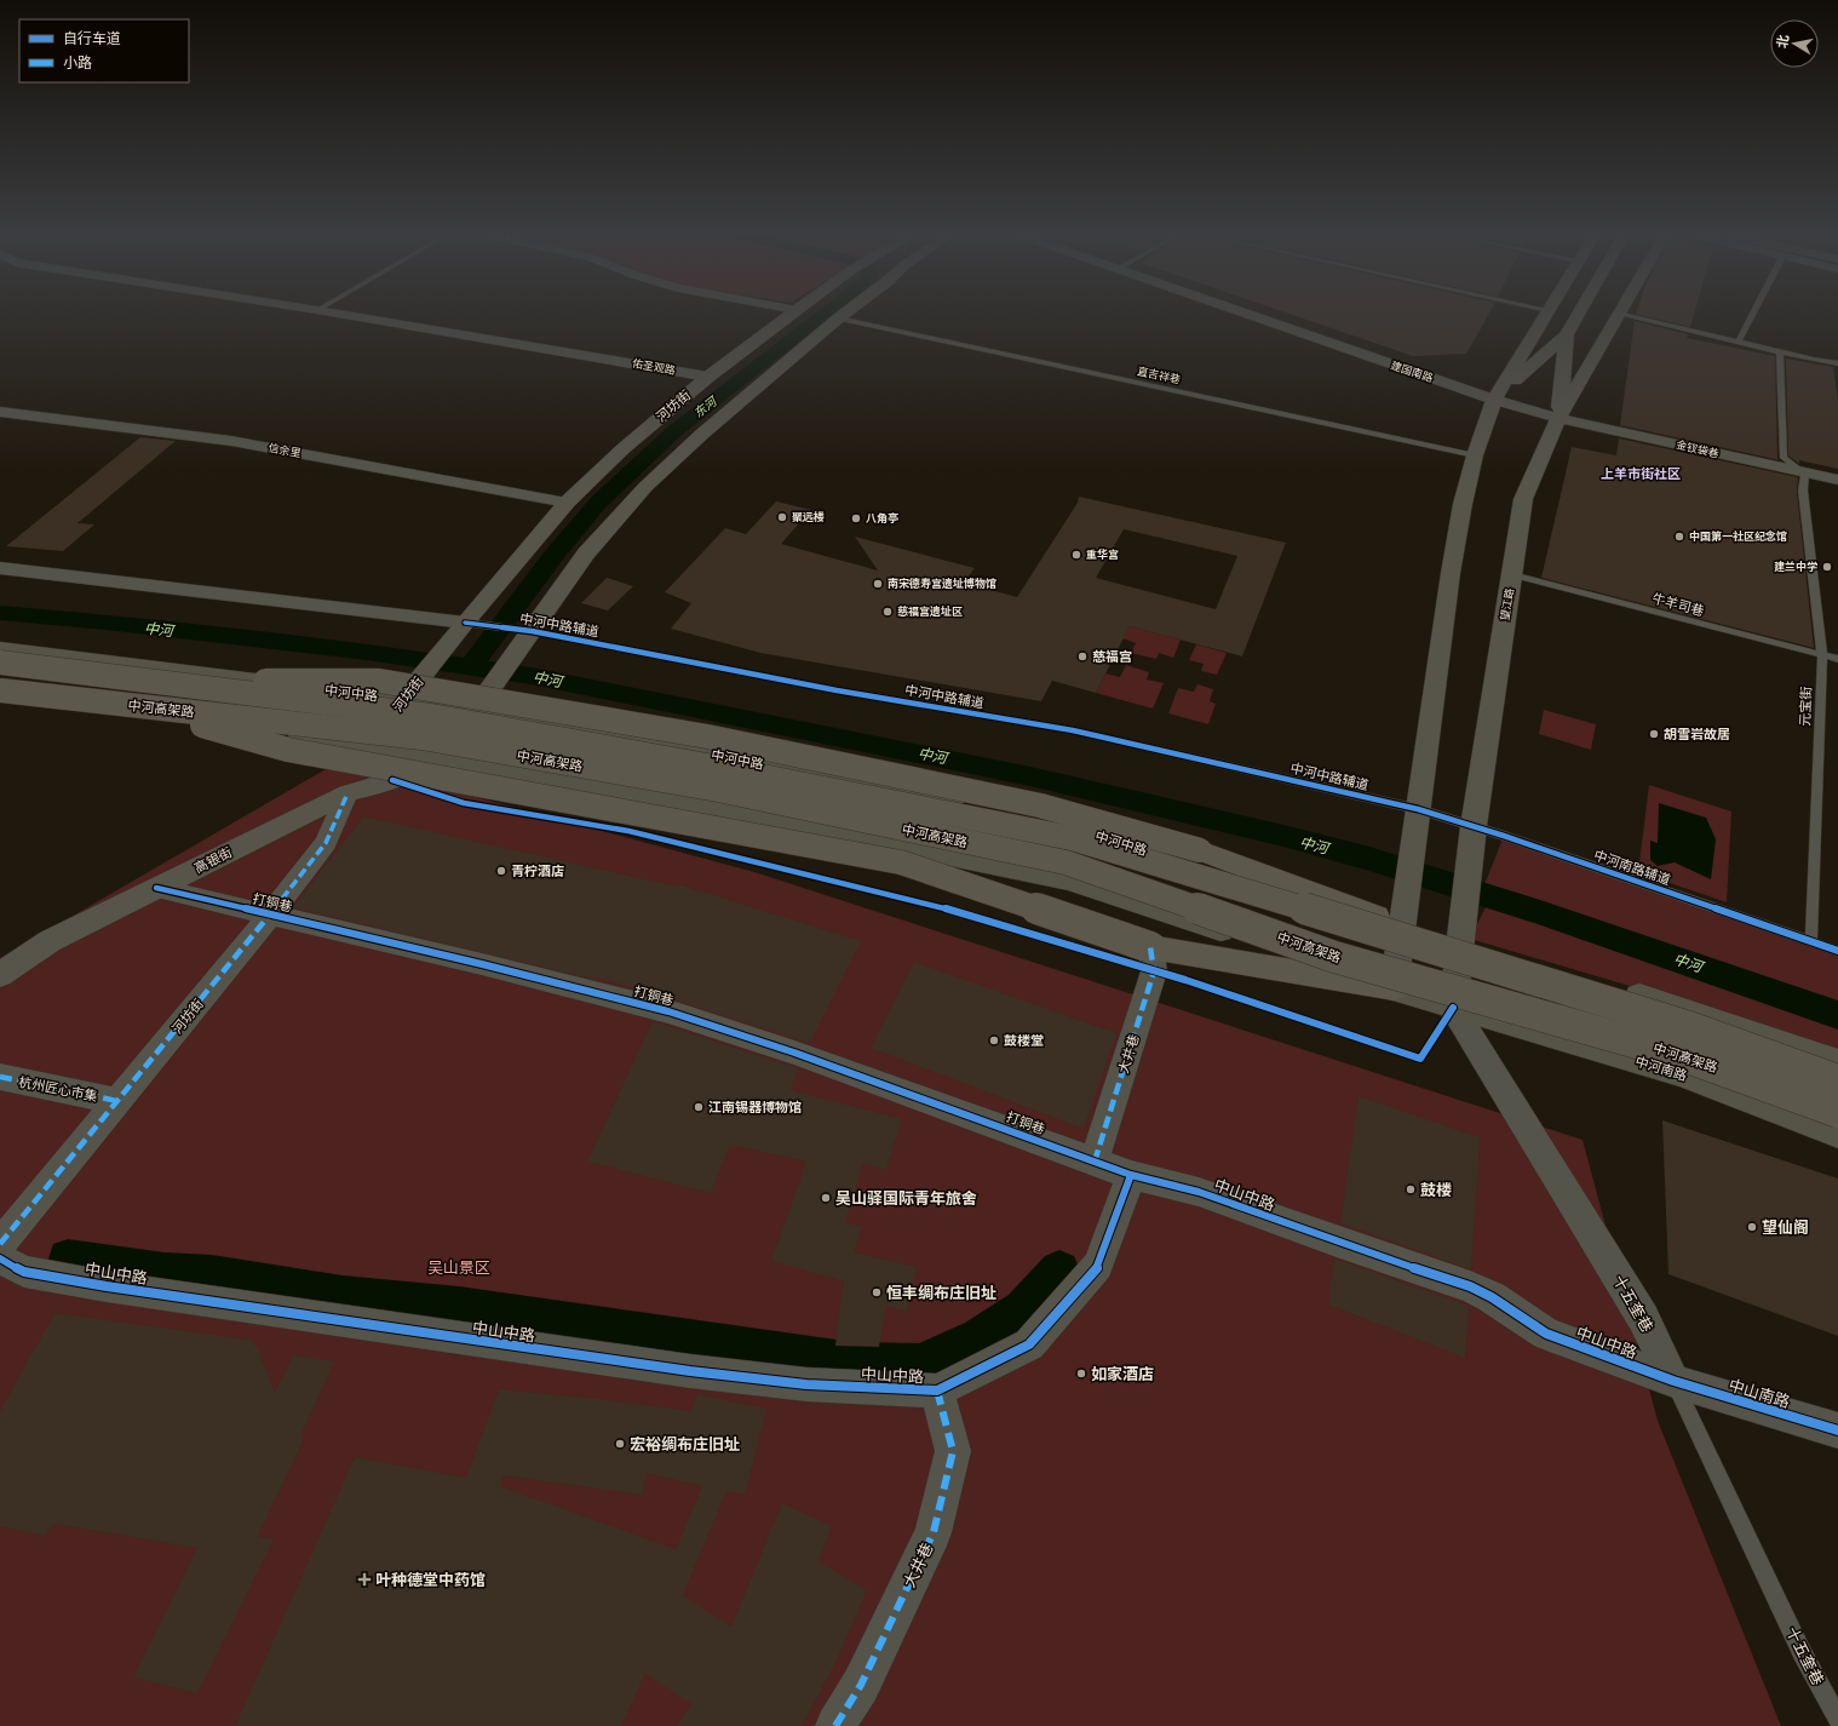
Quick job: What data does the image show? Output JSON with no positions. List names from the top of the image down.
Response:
{
  "streets": {
    "highway": ["中河高架路"],
    "main road": ["中河中路", "中河南路"],
    "street": [
      "佑圣观路",
      "建国南路",
      "河坊街",
      "金钗袋巷",
      "信余里",
      "望江路",
      "高银街",
      "打铜巷",
      "大井巷",
      "杭州匠心市集",
      "中山中路",
      "十五奎巷",
      "中山南路"
    ],
    "lane": [
      "直吉祥巷",
      "牛羊司巷",
      "中河中路辅道",
      "元宝街",
      "中河南路辅道"
    ]
  },
  "crossings": [
    ["佑圣观路", "河坊街"],
    ["建国南路", "金钗袋巷"],
    ["建国南路", "望江路"],
    ["河坊街", "信余里"],
    ["河坊街", "中河中路辅道"],
    ["河坊街", "中河中路"],
    ["河坊街", "高银街"],
    ["河坊街", "打铜巷"],
    ["河坊街", "杭州匠心市集"],
    ["金钗袋巷", "望江路"],
    ["金钗袋巷", "元宝街"],
    ["望江路", "牛羊司巷"],
    ["望江路", "中河中路"],
    ["望江路", "中河南路辅道"],
    ["望江路", "中河南路"],
    ["望江路", "十五奎巷"],
    ["牛羊司巷", "元宝街"],
    ["中河中路辅道", "中河南路辅道"],
    ["元宝街", "中河南路辅道"],
    ["高银街", "打铜巷"],
    ["打铜巷", "大井巷"],
    ["打铜巷", "中山中路"],
    ["大井巷", "中山中路"],
    ["中河南路", "十五奎巷"],
    ["中山中路", "十五奎巷"],
    ["中山中路", "中山南路"],
    ["十五奎巷", "中山南路"]
  ],
  "districts": ["上羊市街社区"],
  "water": ["东河", "中河"],
  "parks": ["吴山景区"],
  "places": {
    "other": [
      "聚远楼",
      "八角亭",
      "中国第一社区纪念馆",
      "重华宫",
      "建兰中学",
      "南宋德寿宫遗址博物馆",
      "慈福宫遗址区",
      "慈福宫",
      "胡雪岩故居",
      "青柠酒店",
      "鼓楼堂",
      "江南锡器博物馆",
      "鼓楼",
      "吴山驿国际青年旅舍",
      "望仙阁",
      "恒丰绸布庄旧址",
      "如家酒店",
      "宏裕绸布庄旧址"
    ],
    "health": ["叶种德堂中药馆"]
  },
  "legend": ["自行车道", "小路"],
  "north": "left"
}
